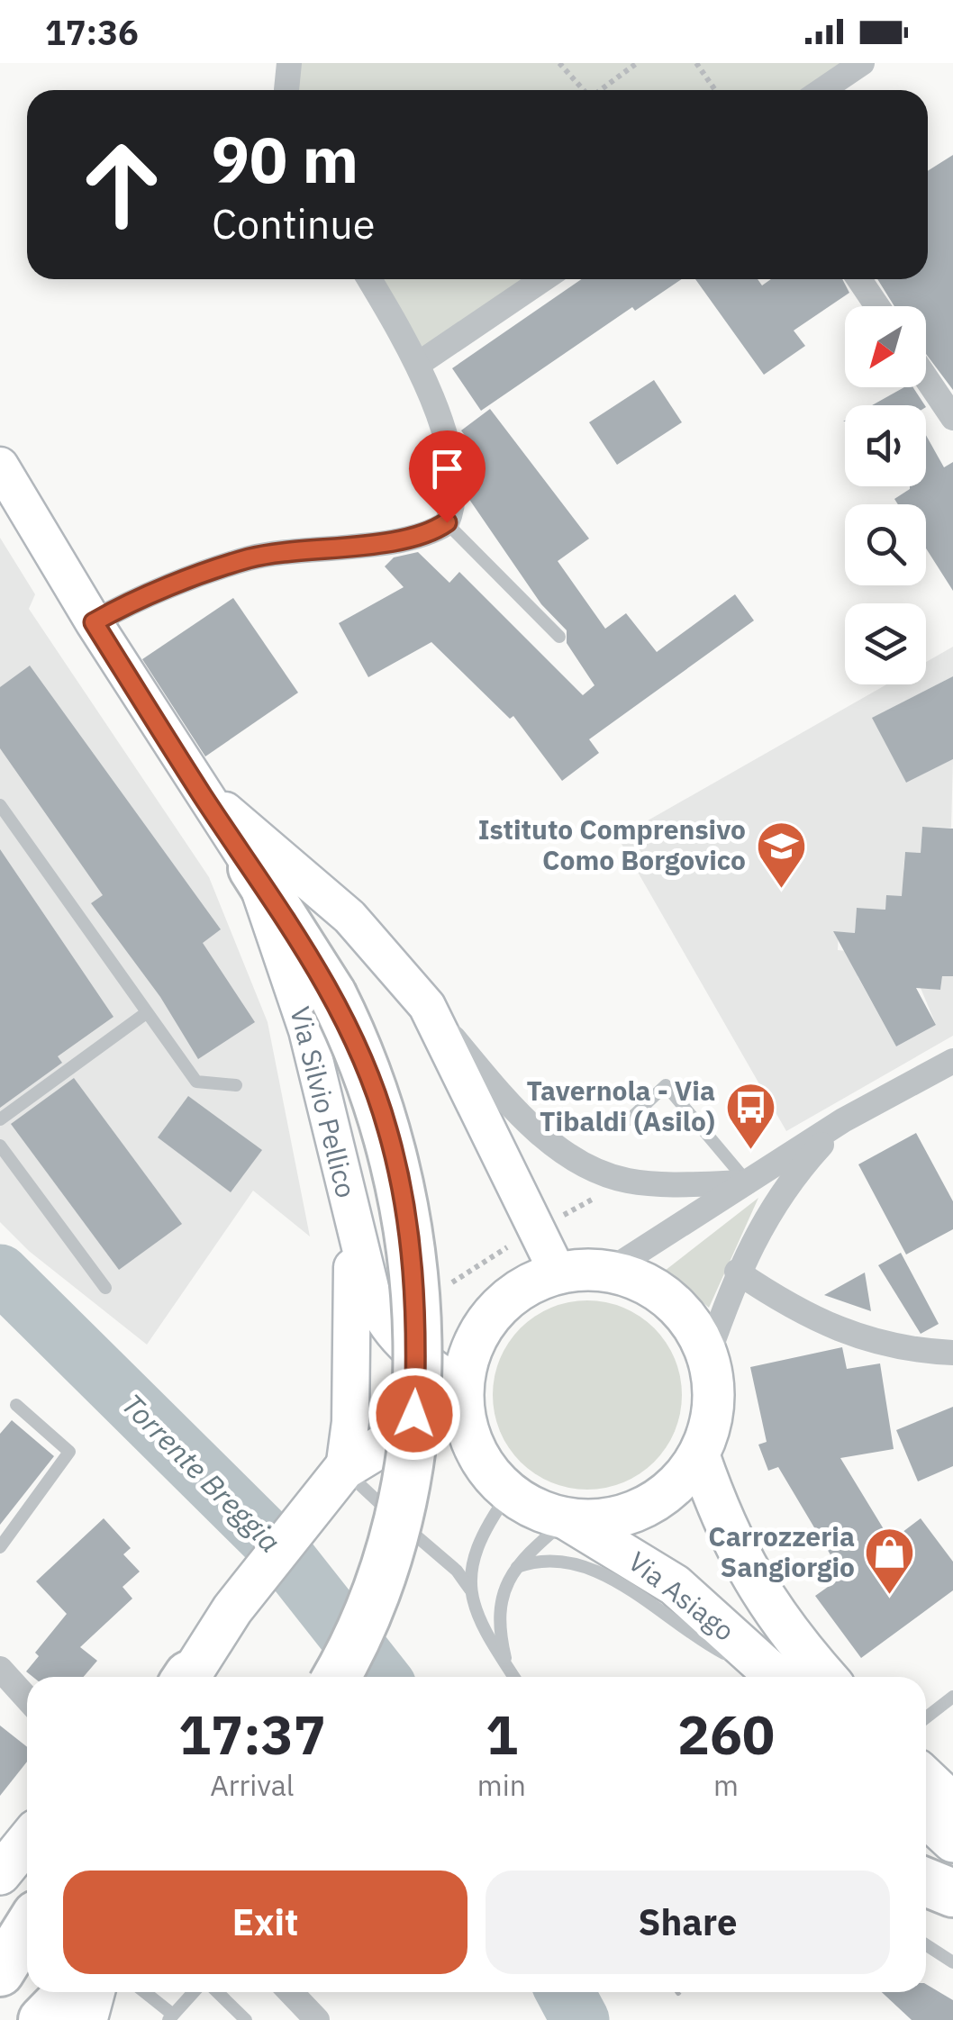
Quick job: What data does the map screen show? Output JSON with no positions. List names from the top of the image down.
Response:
{
  "streets": {
    "main road": ["Via Silvio Pellico", "Via Asiago"]
  },
  "crossings": [
    ["Via Silvio Pellico", "Via Asiago"]
  ],
  "water": ["Torrente Breggia"],
  "places": {
    "school or university": ["Istituto Comprensivo Como Borgovico"],
    "bus stop": ["Tavernola - Via Tibaldi (Asilo)"],
    "shop": ["Carrozzeria Sangiorgio"]
  },
  "north": "bottom left",
  "page": {
    "status": "17:36",
    "turn": ["90 m", "Continue"],
    "eta": [
      "17:37",
      "Arrival",
      "1",
      "min",
      "260",
      "m"
    ],
    "buttons": ["Exit", "Share"]
  }
}
